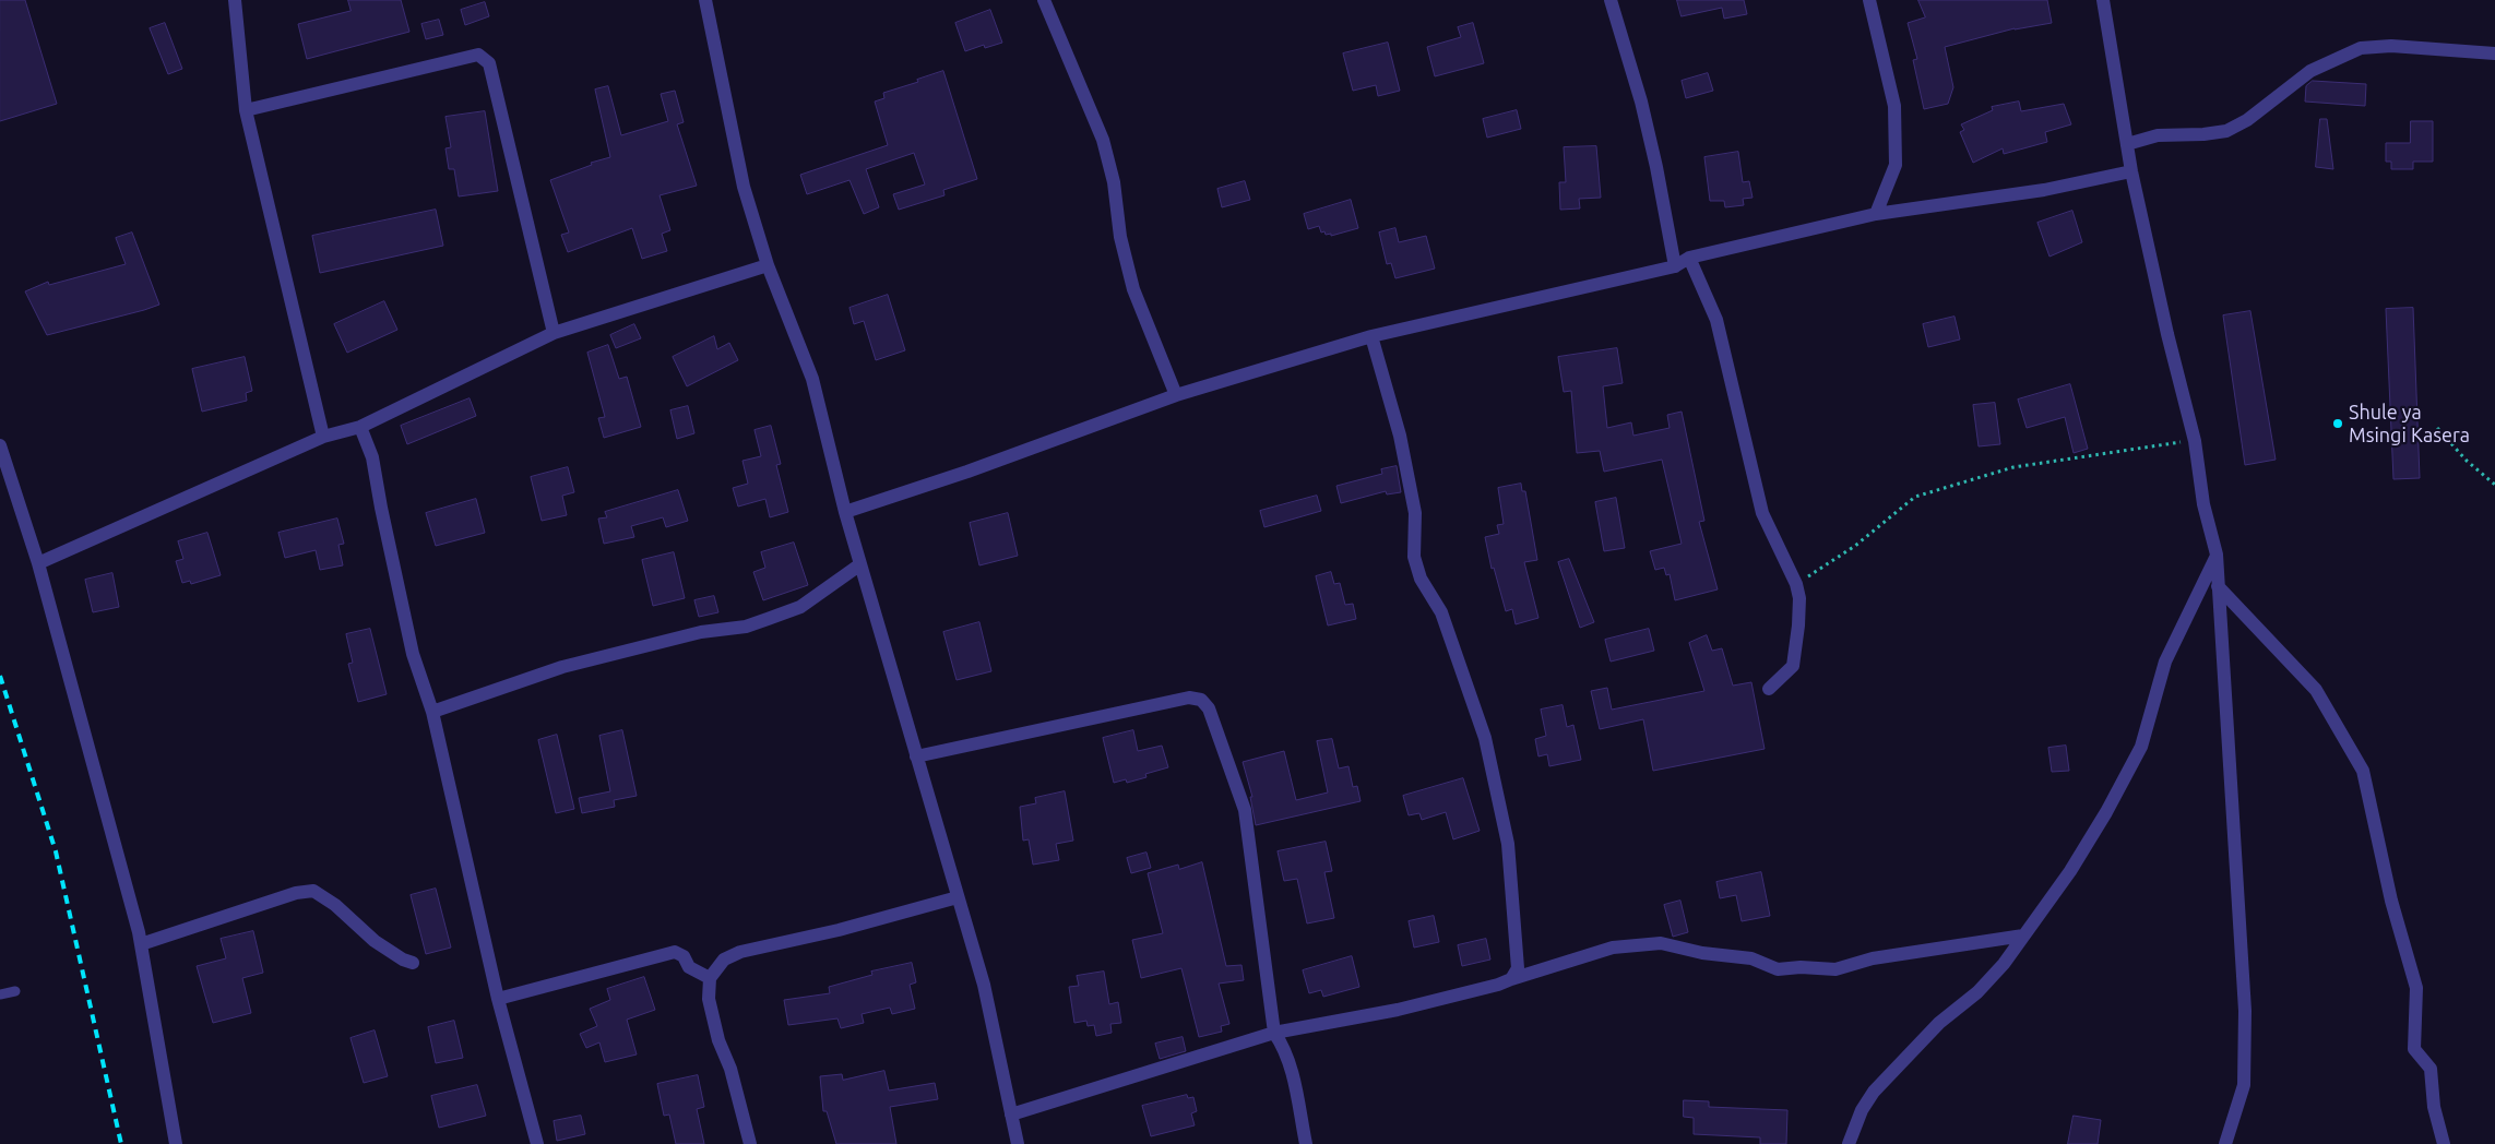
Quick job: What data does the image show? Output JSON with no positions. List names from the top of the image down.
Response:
{
  "places": ["Shule ya Msingi Kasera"]
}
